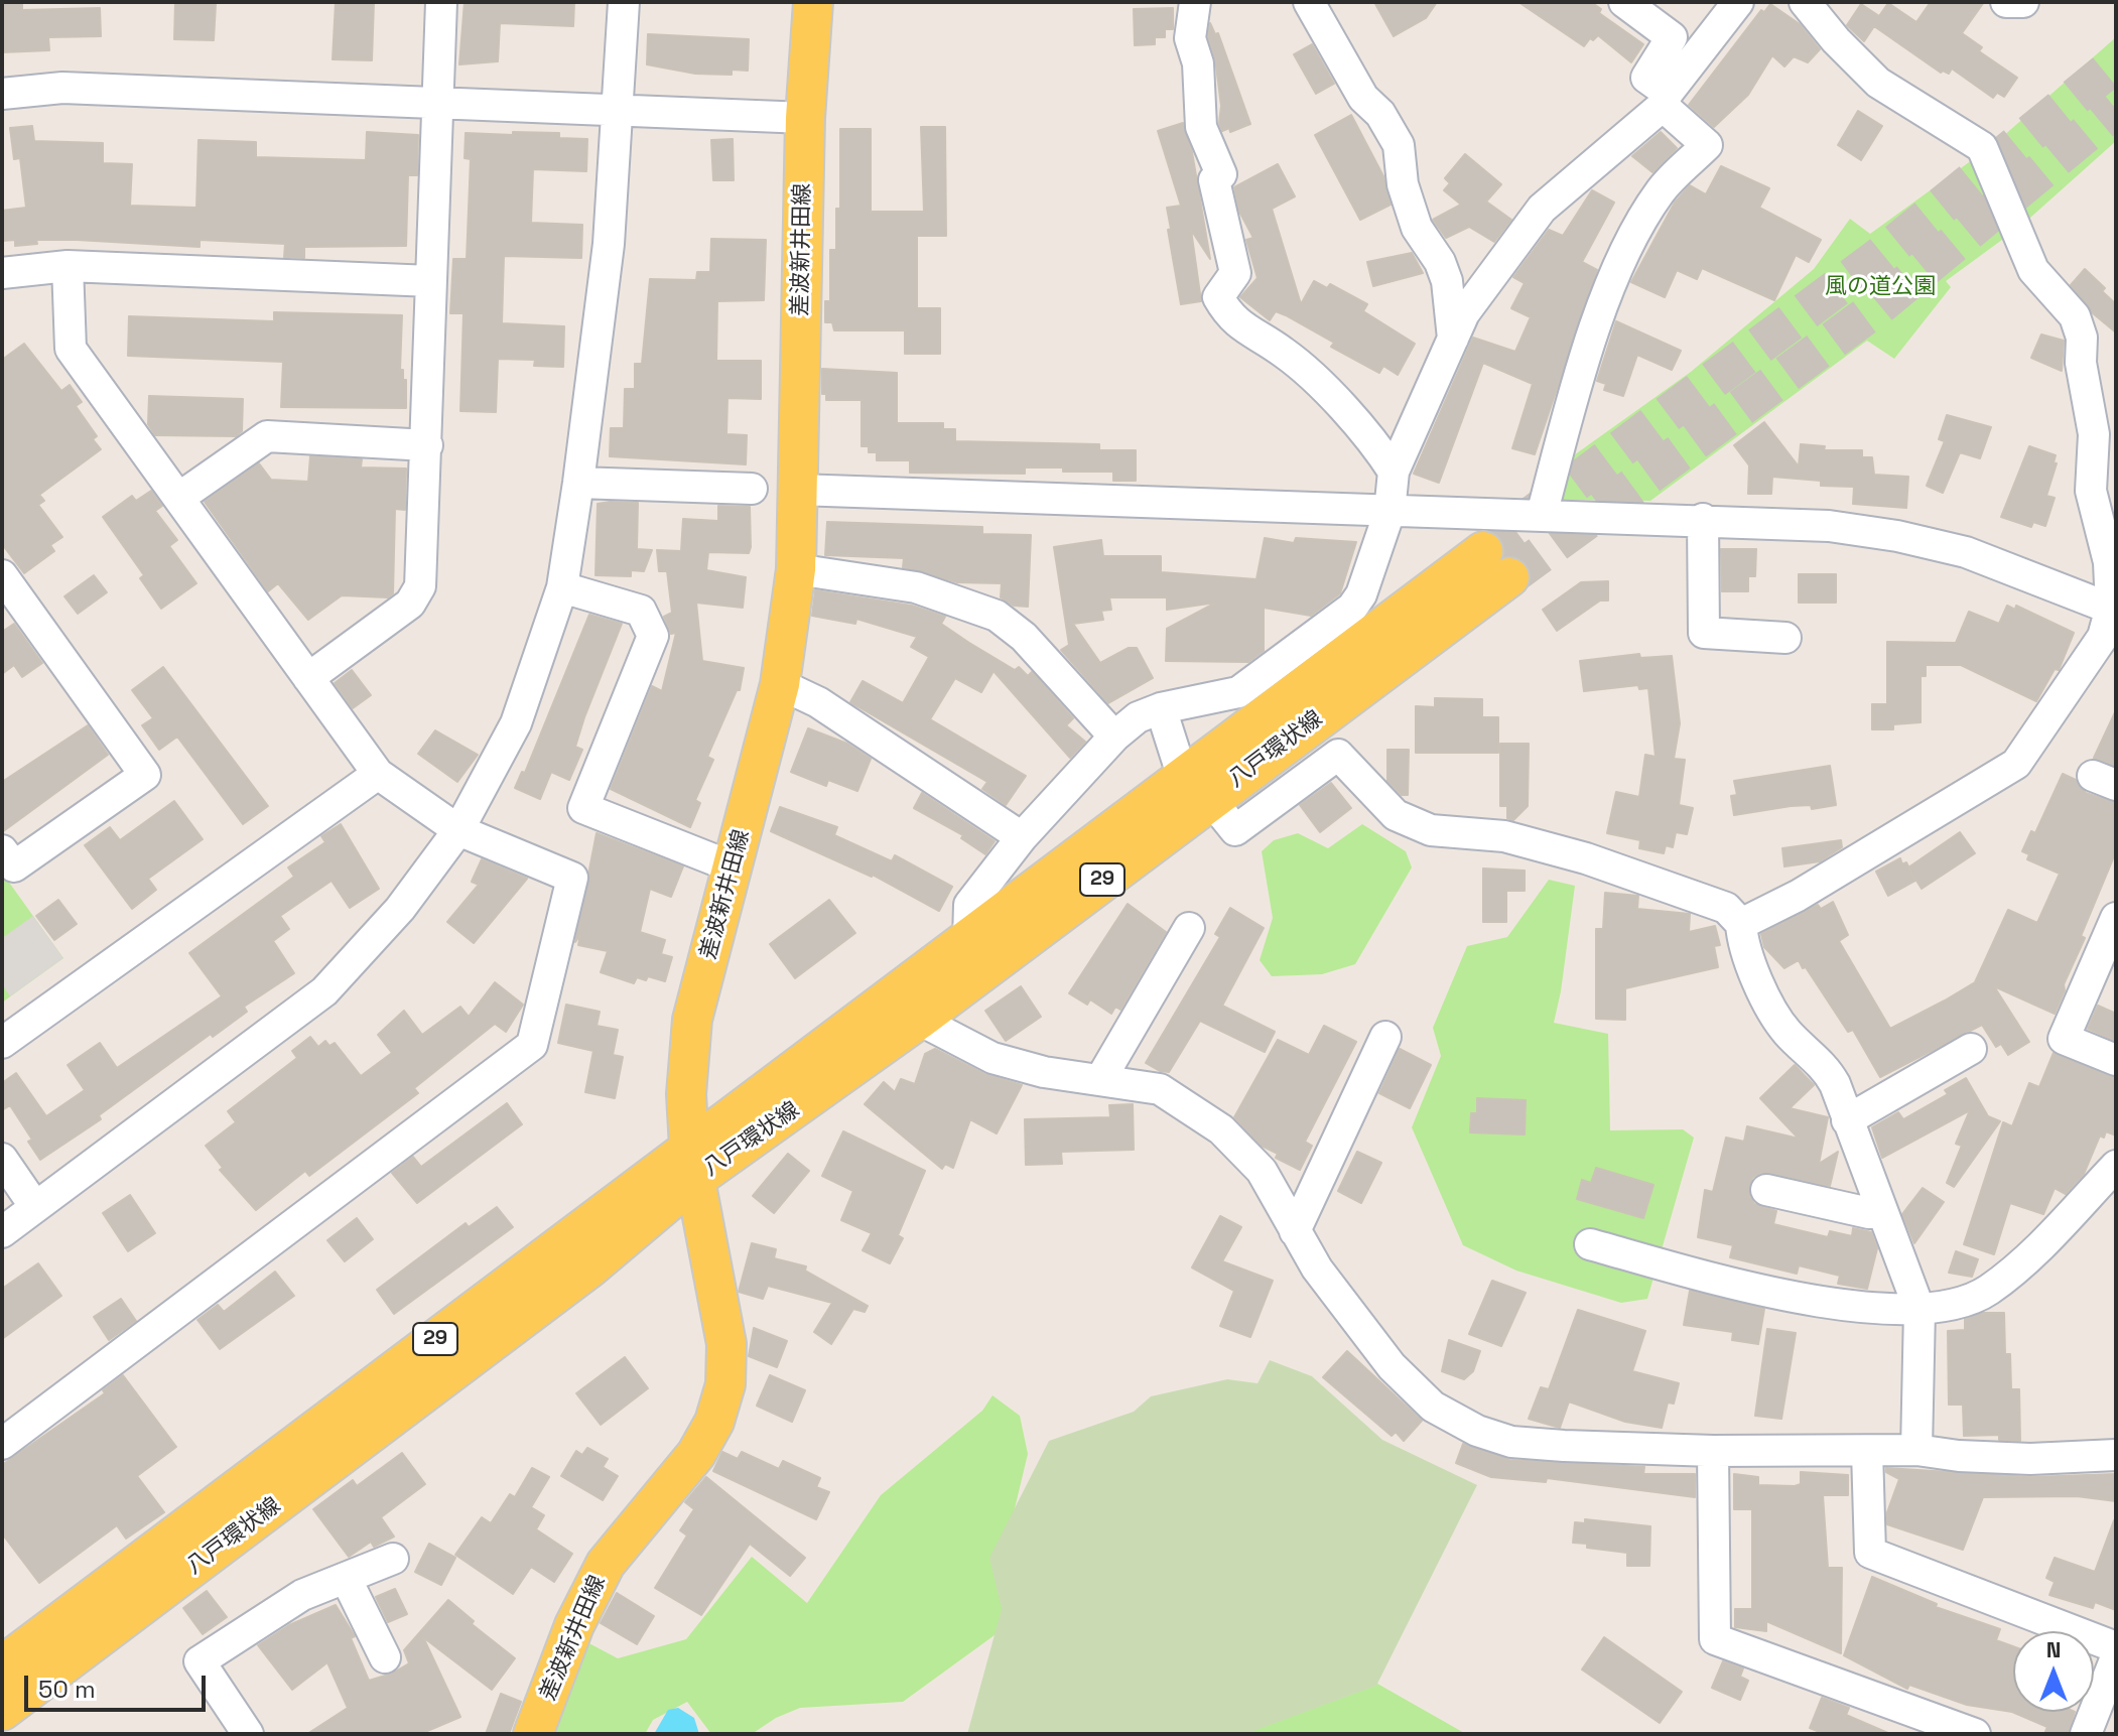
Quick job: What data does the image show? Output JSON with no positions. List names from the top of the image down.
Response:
{
  "streets": {
    "main road": ["差波新井田線", "八戸環状線", "29"]
  },
  "crossings": [
    ["差波新井田線", "八戸環状線"]
  ],
  "parks": ["風の道公園"],
  "scale_bar": "50 m",
  "north": "top"
}
